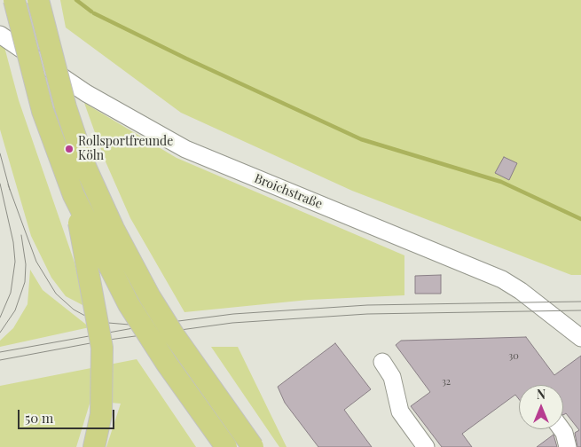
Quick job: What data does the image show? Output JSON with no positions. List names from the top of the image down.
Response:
{
  "streets": {
    "street": ["Broichstraße"]
  },
  "places": ["Rollsportfreunde Köln"],
  "house_numbers": ["30", "32"],
  "scale_bar": "50 m",
  "north": "top"
}
